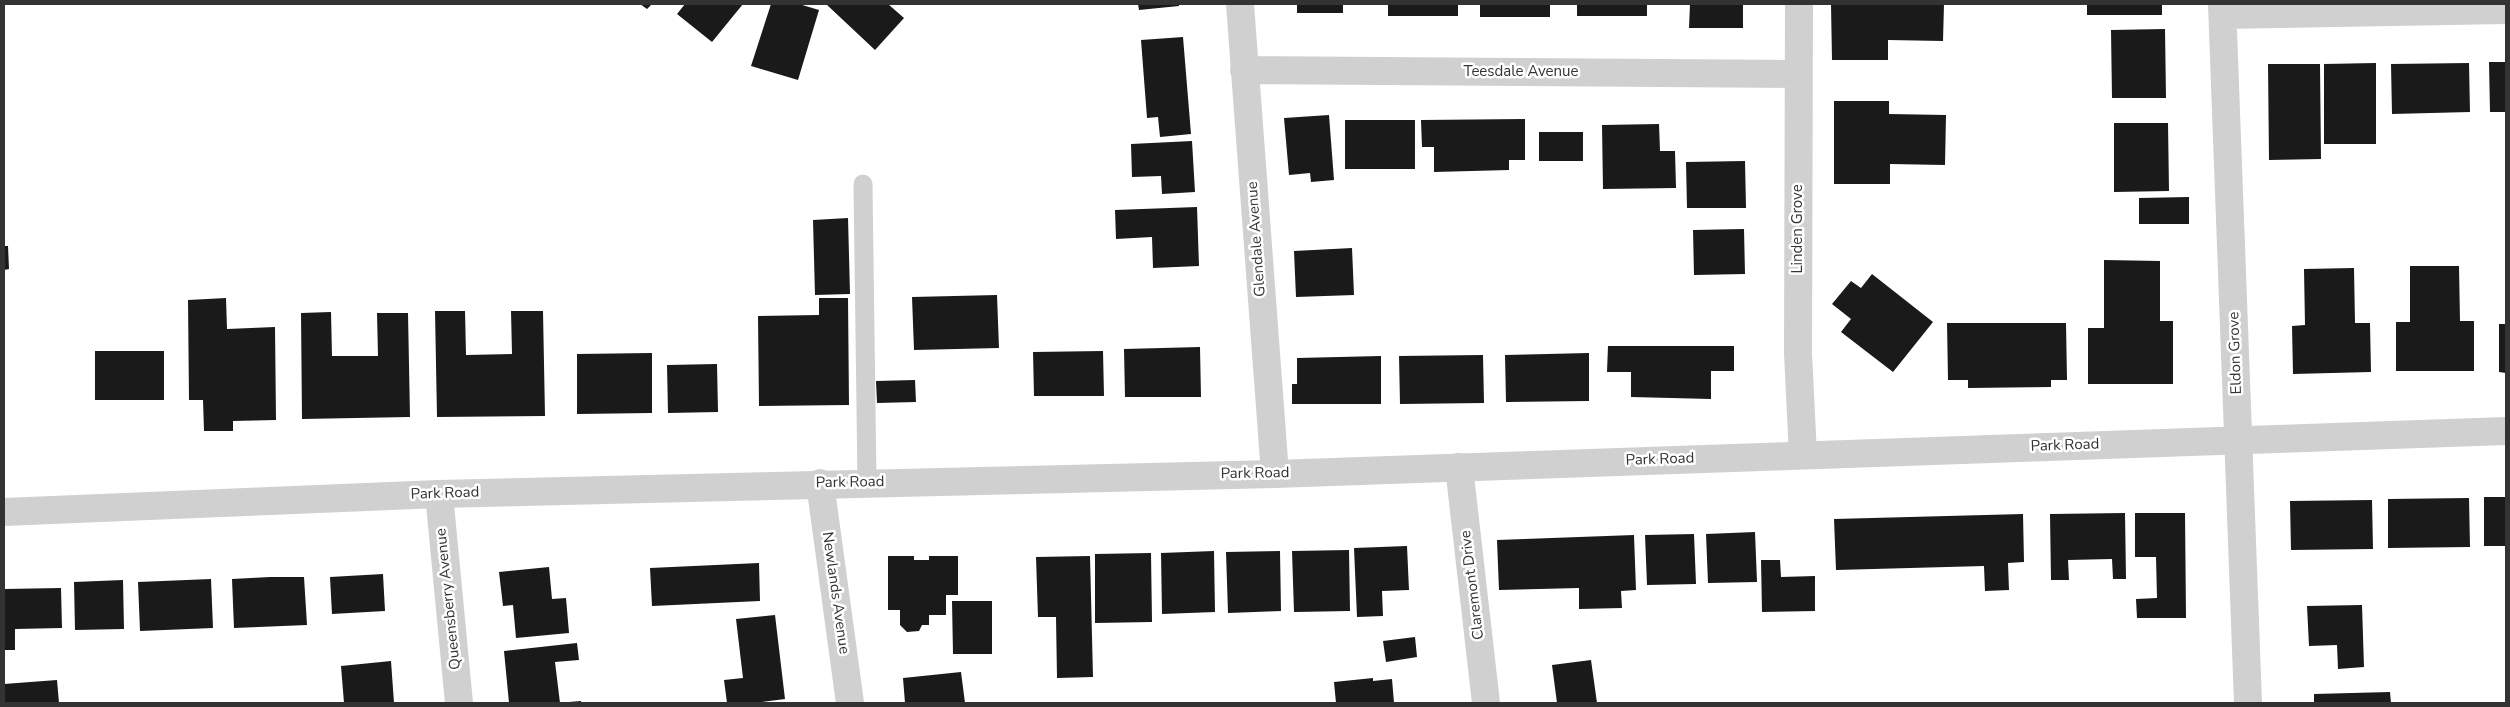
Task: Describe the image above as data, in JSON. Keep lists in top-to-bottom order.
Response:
{
  "streets": {
    "street": [
      "Teesdale Avenue",
      "Linden Grove",
      "Glendale Avenue",
      "Eldon Grove",
      "Park Road",
      "Claremont Drive",
      "Newlands Avenue",
      "Queensberry Avenue"
    ]
  },
  "crossings": [
    ["Teesdale Avenue", "Linden Grove"],
    ["Teesdale Avenue", "Glendale Avenue"],
    ["Linden Grove", "Park Road"],
    ["Glendale Avenue", "Park Road"],
    ["Eldon Grove", "Park Road"],
    ["Park Road", "Claremont Drive"],
    ["Park Road", "Newlands Avenue"],
    ["Park Road", "Queensberry Avenue"]
  ]
}
